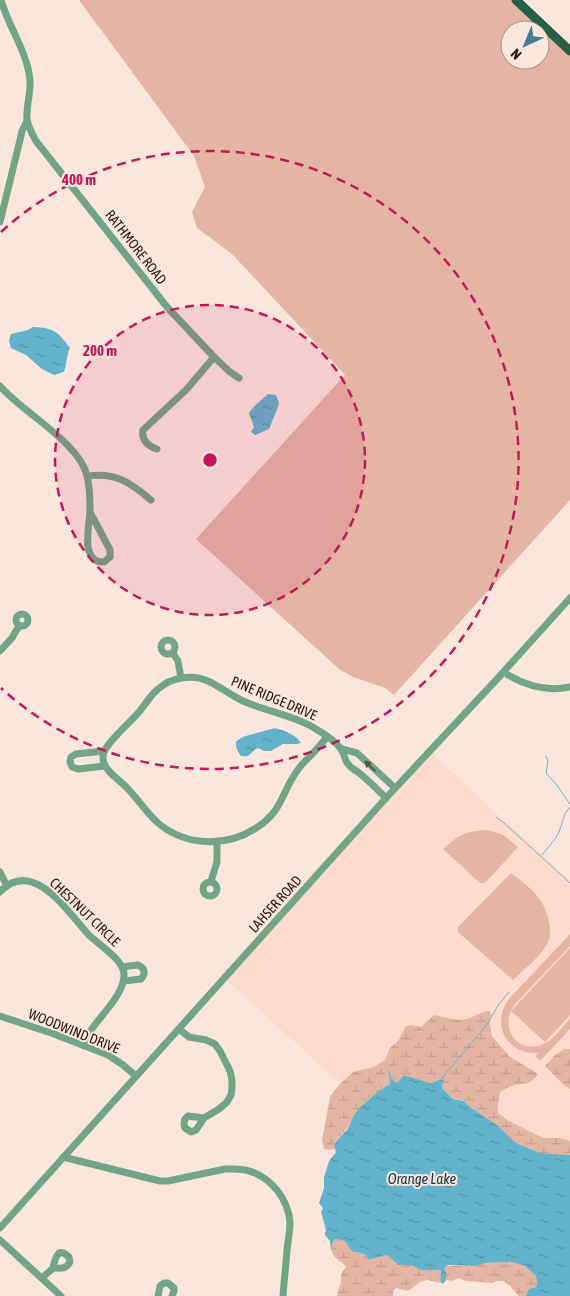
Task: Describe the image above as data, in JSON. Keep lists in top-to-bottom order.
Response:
{
  "streets": {
    "street": [
      "RATHMORE ROAD",
      "PINE RIDGE DRIVE",
      "LAHSER ROAD",
      "CHESTNUT CIRCLE",
      "WOODWIND DRIVE"
    ]
  },
  "crossings": [
    ["PINE RIDGE DRIVE", "LAHSER ROAD"],
    ["LAHSER ROAD", "WOODWIND DRIVE"]
  ],
  "water": ["Orange Lake"],
  "north": "bottom left",
  "rings": ["400 m", "200 m"]
}
